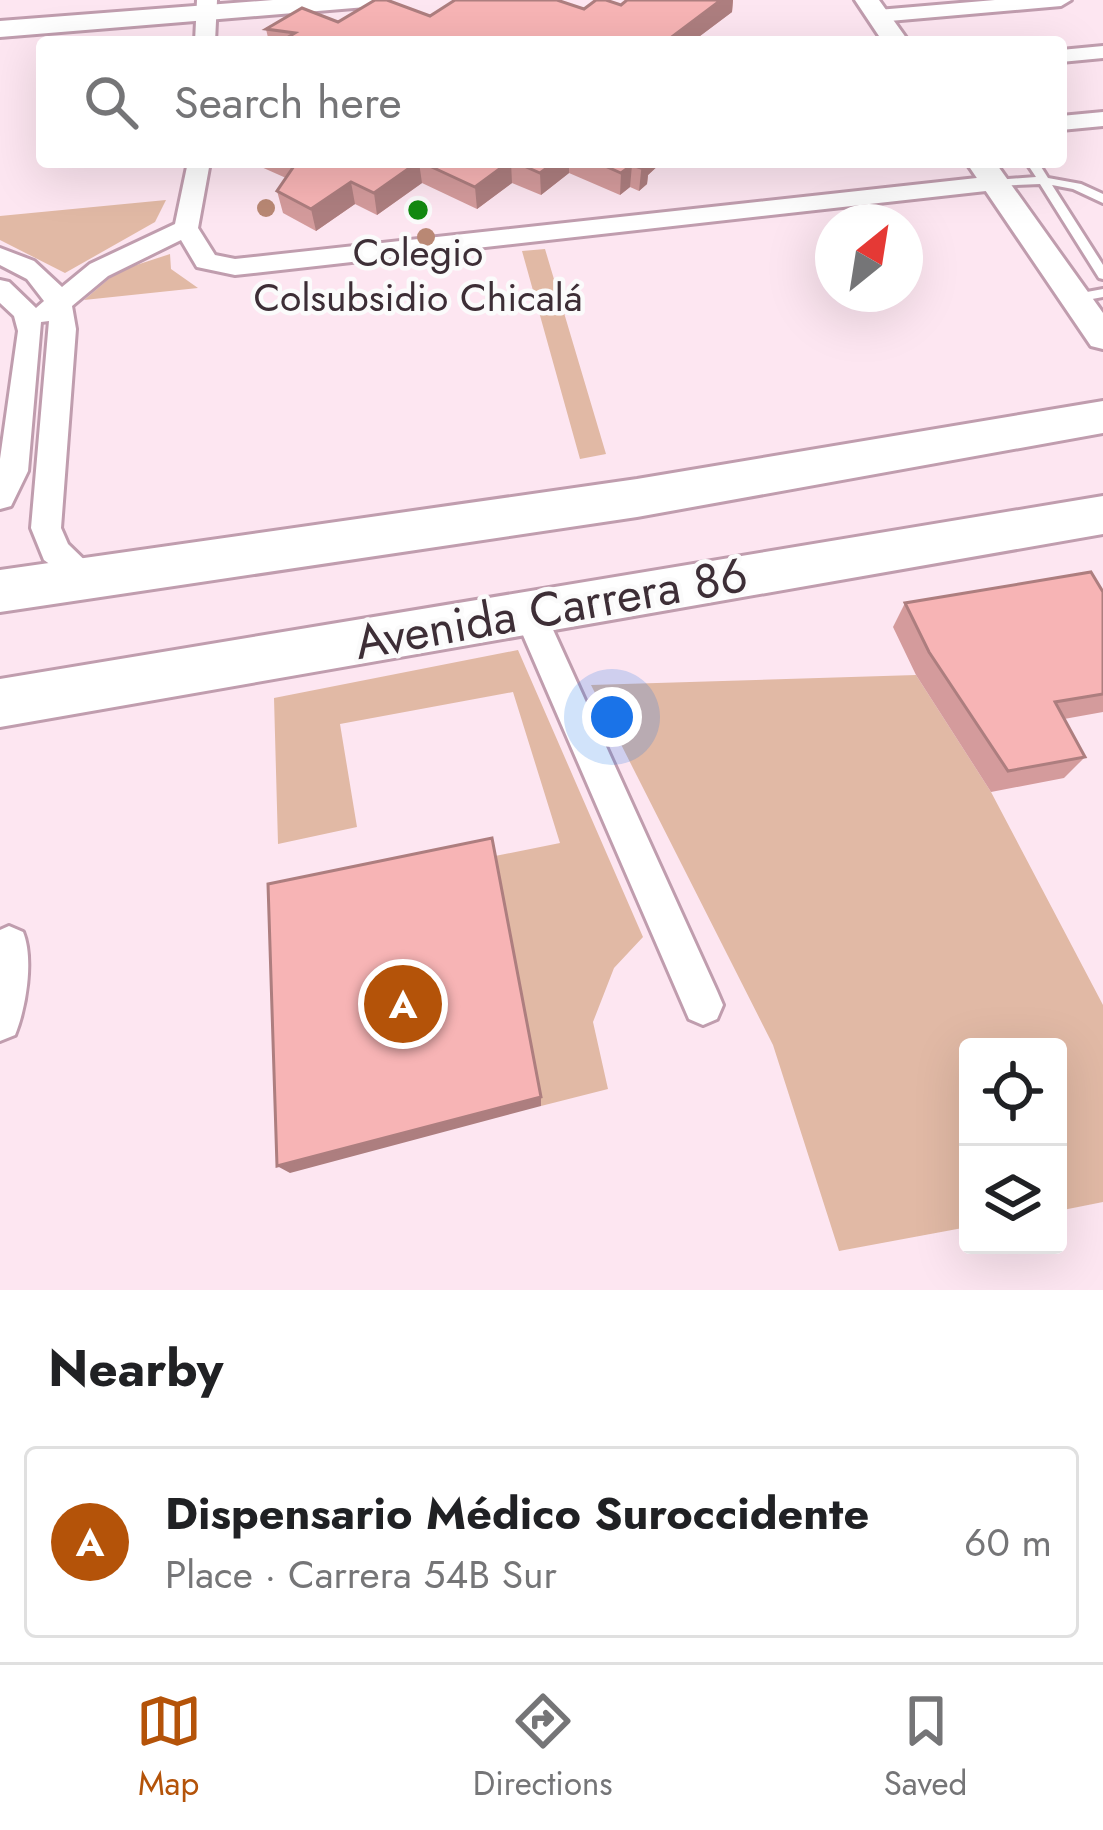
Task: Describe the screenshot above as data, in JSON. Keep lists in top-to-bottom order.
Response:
{
  "streets": {
    "main road": ["Avenida Carrera 86"]
  },
  "places": ["Colegio Colsubsidio Chicalá"],
  "north": "top right",
  "page": {
    "search": "Search here",
    "pins": "A",
    "heading": "Nearby",
    "list": [
      {
        "mark": "A",
        "name": "Dispensario Médico Suroccidente",
        "note": "Place · Carrera 54B Sur",
        "value": "60 m"
      }
    ],
    "nav": ["Map", "Directions", "Saved"]
  }
}
